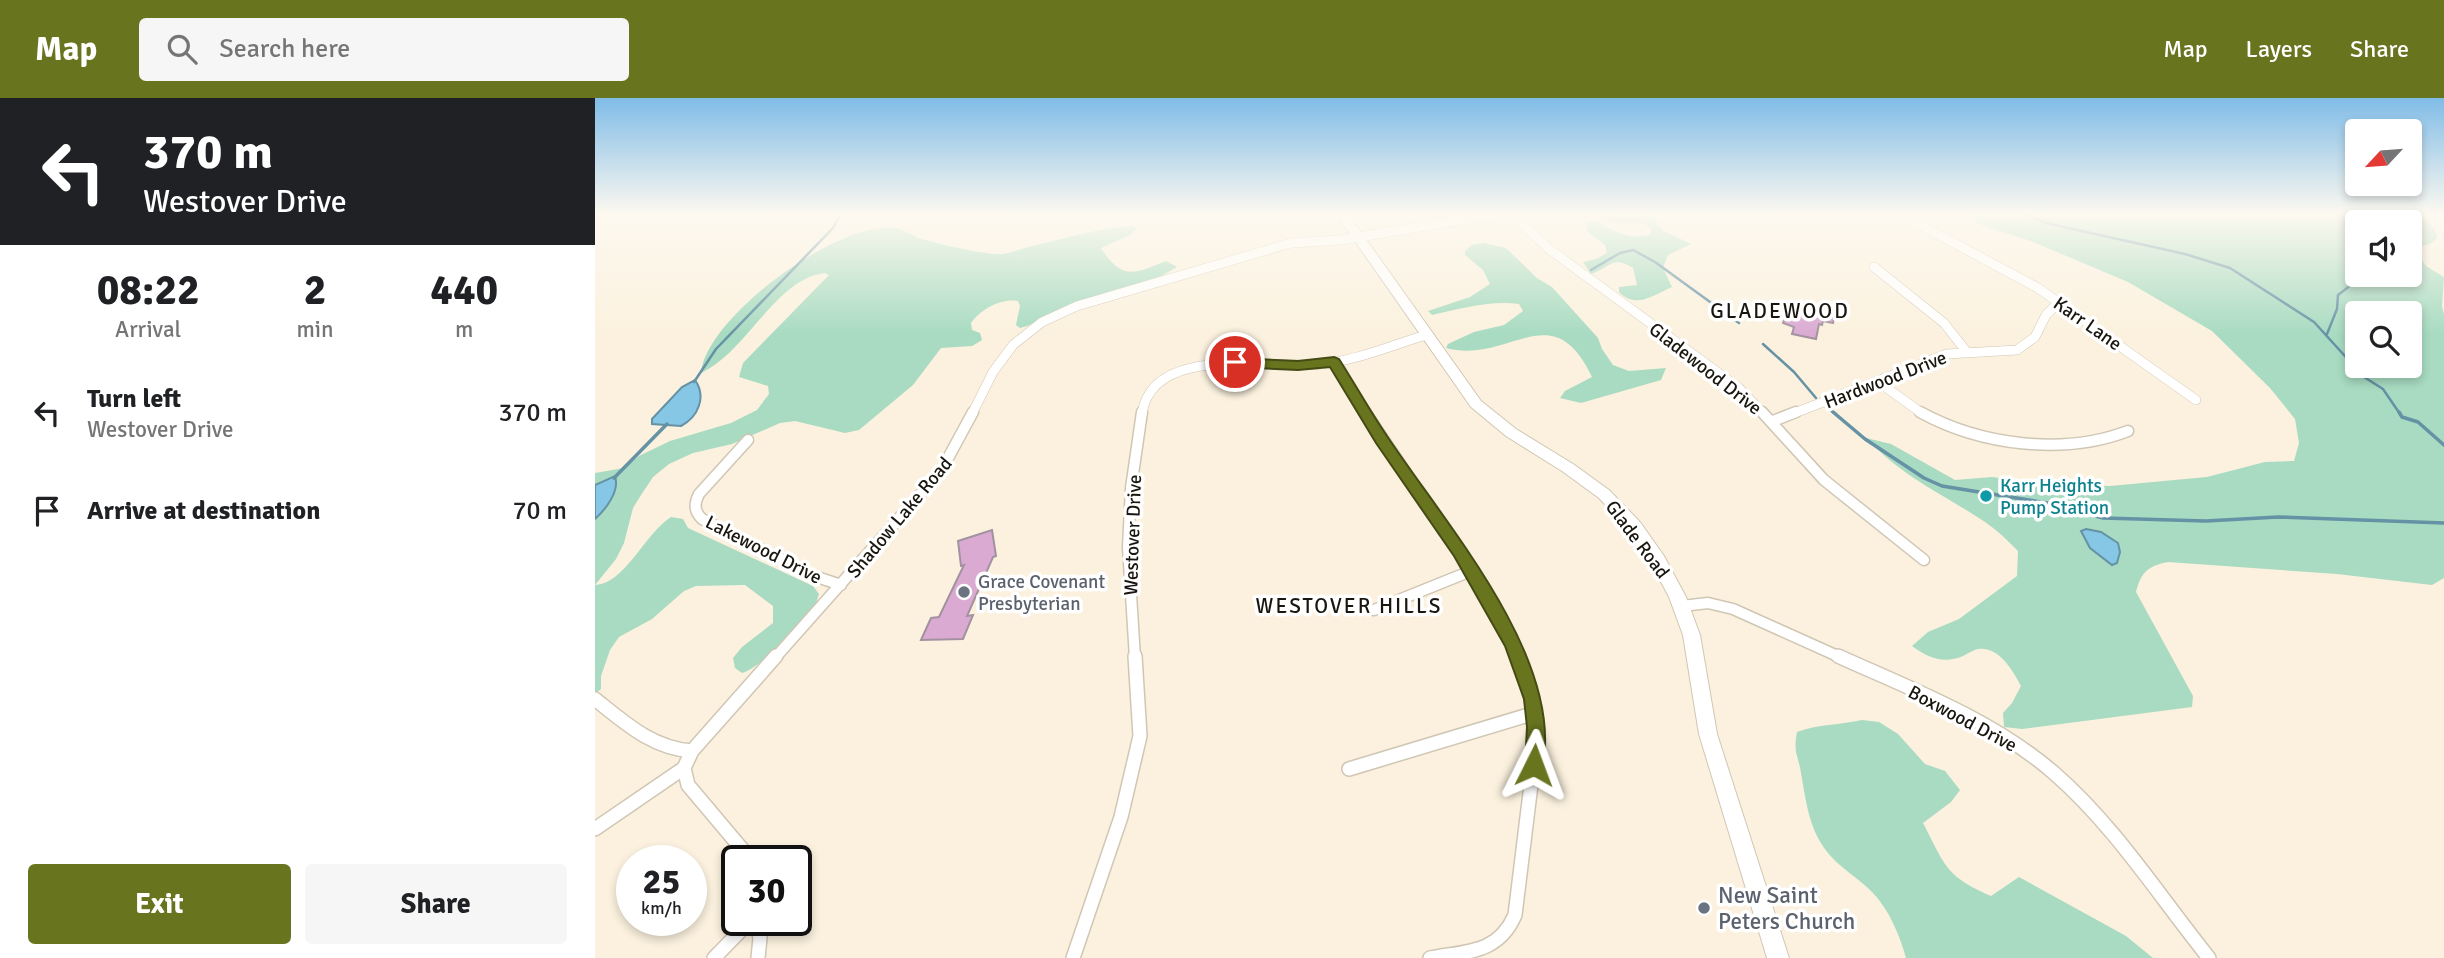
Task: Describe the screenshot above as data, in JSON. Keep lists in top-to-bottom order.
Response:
{
  "streets": {
    "street": [
      "Karr Lane",
      "Gladewood Drive",
      "Hardwood Drive",
      "Shadow Lake Road",
      "Westover Drive",
      "Glade Road",
      "Lakewood Drive",
      "Boxwood Drive"
    ]
  },
  "crossings": [
    ["Karr Lane", "Hardwood Drive"],
    ["Gladewood Drive", "Hardwood Drive"],
    ["Shadow Lake Road", "Lakewood Drive"],
    ["Westover Drive", "Glade Road"],
    ["Glade Road", "Boxwood Drive"]
  ],
  "districts": ["GLADEWOOD", "WESTOVER HILLS"],
  "places": ["Karr Heights Pump Station", "Grace Covenant Presbyterian", "New Saint Peters Church"],
  "north": "bottom left",
  "page": {
    "header": "Map",
    "search": "Search here",
    "nav": ["Map", "Layers", "Share"],
    "turn": ["370 m", "Westover Drive"],
    "eta": [
      "08:22",
      "Arrival",
      "2",
      "min",
      "440",
      "m"
    ],
    "list": [
      {
        "name": "Turn left",
        "note": "Westover Drive",
        "value": "370 m"
      },
      {
        "name": "Arrive at destination",
        "value": "70 m"
      }
    ],
    "speed": "25 km/h",
    "limit": "30",
    "buttons": ["Exit", "Share"]
  }
}
